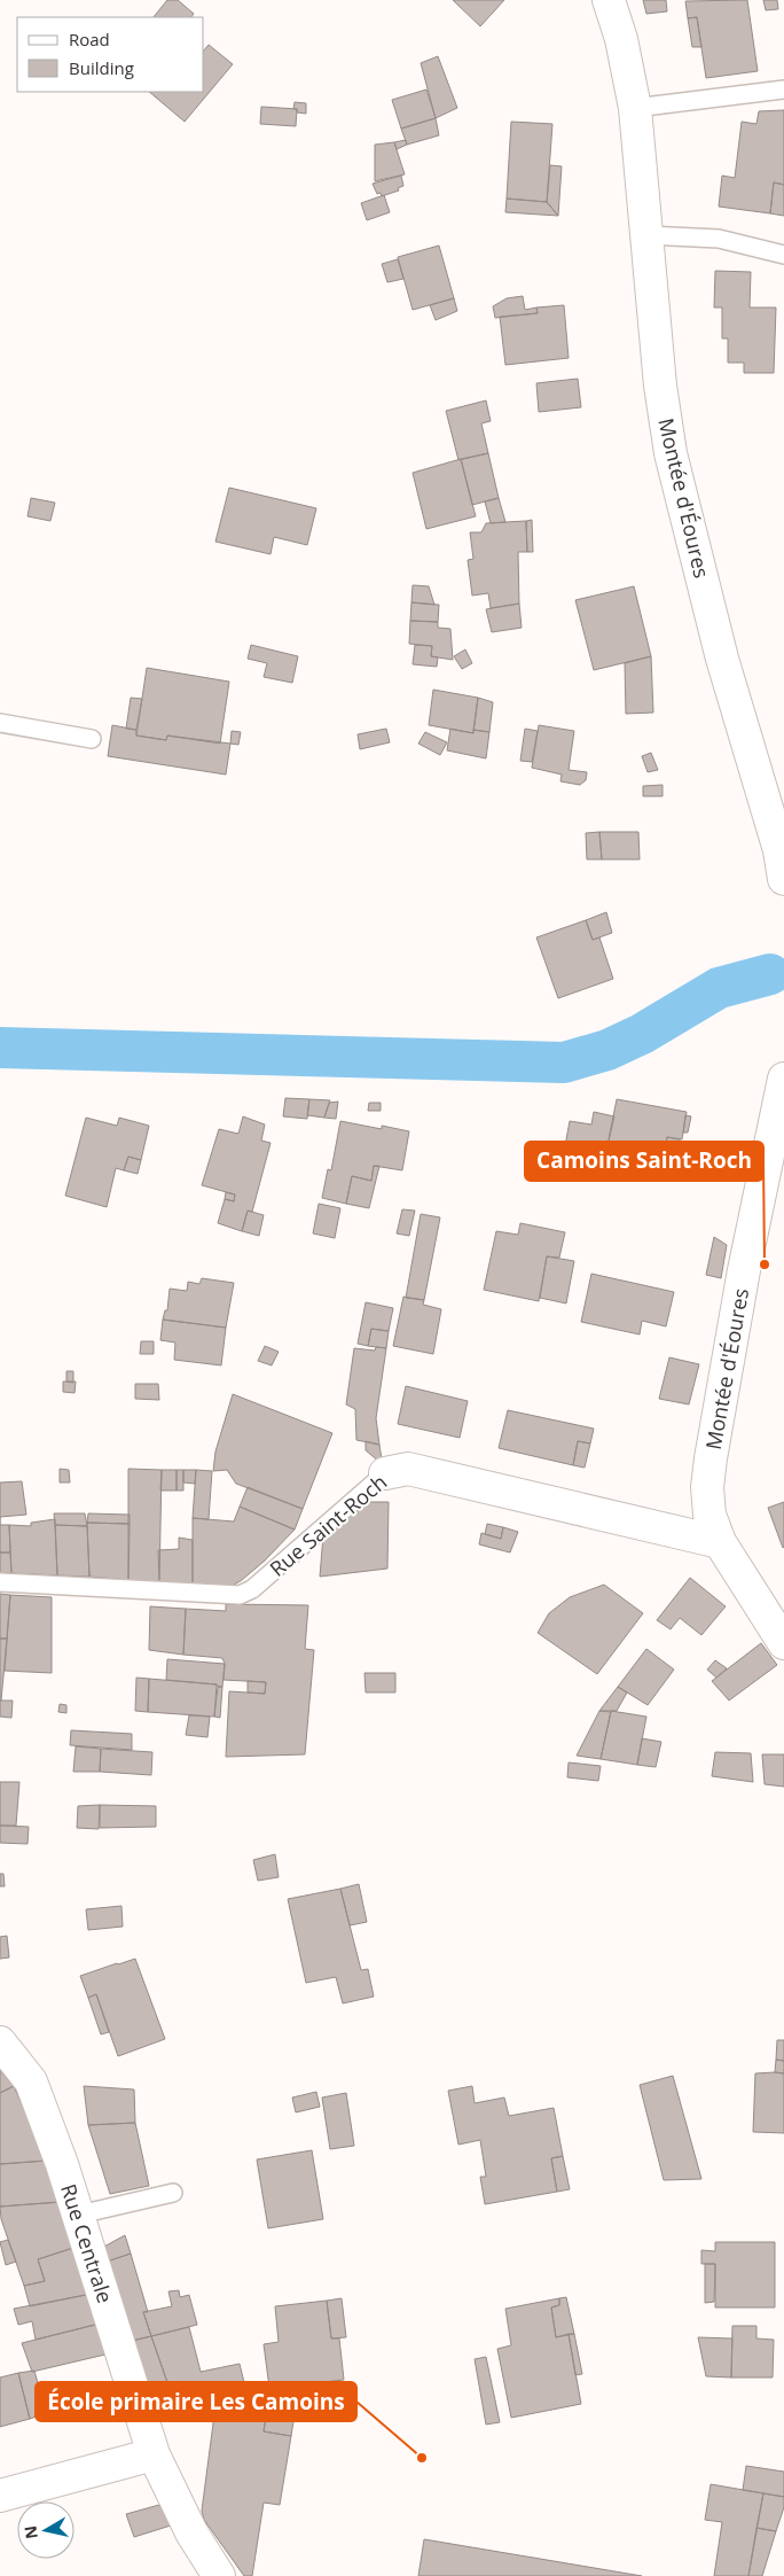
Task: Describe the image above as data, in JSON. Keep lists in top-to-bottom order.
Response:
{
  "streets": {
    "street": ["Montée d'Éoures", "Rue Saint-Roch", "Rue Centrale"]
  },
  "crossings": [
    ["Montée d'Éoures", "Rue Saint-Roch"]
  ],
  "places": ["Camoins Saint-Roch", "École primaire Les Camoins"],
  "legend": ["Road", "Building"],
  "north": "left"
}
